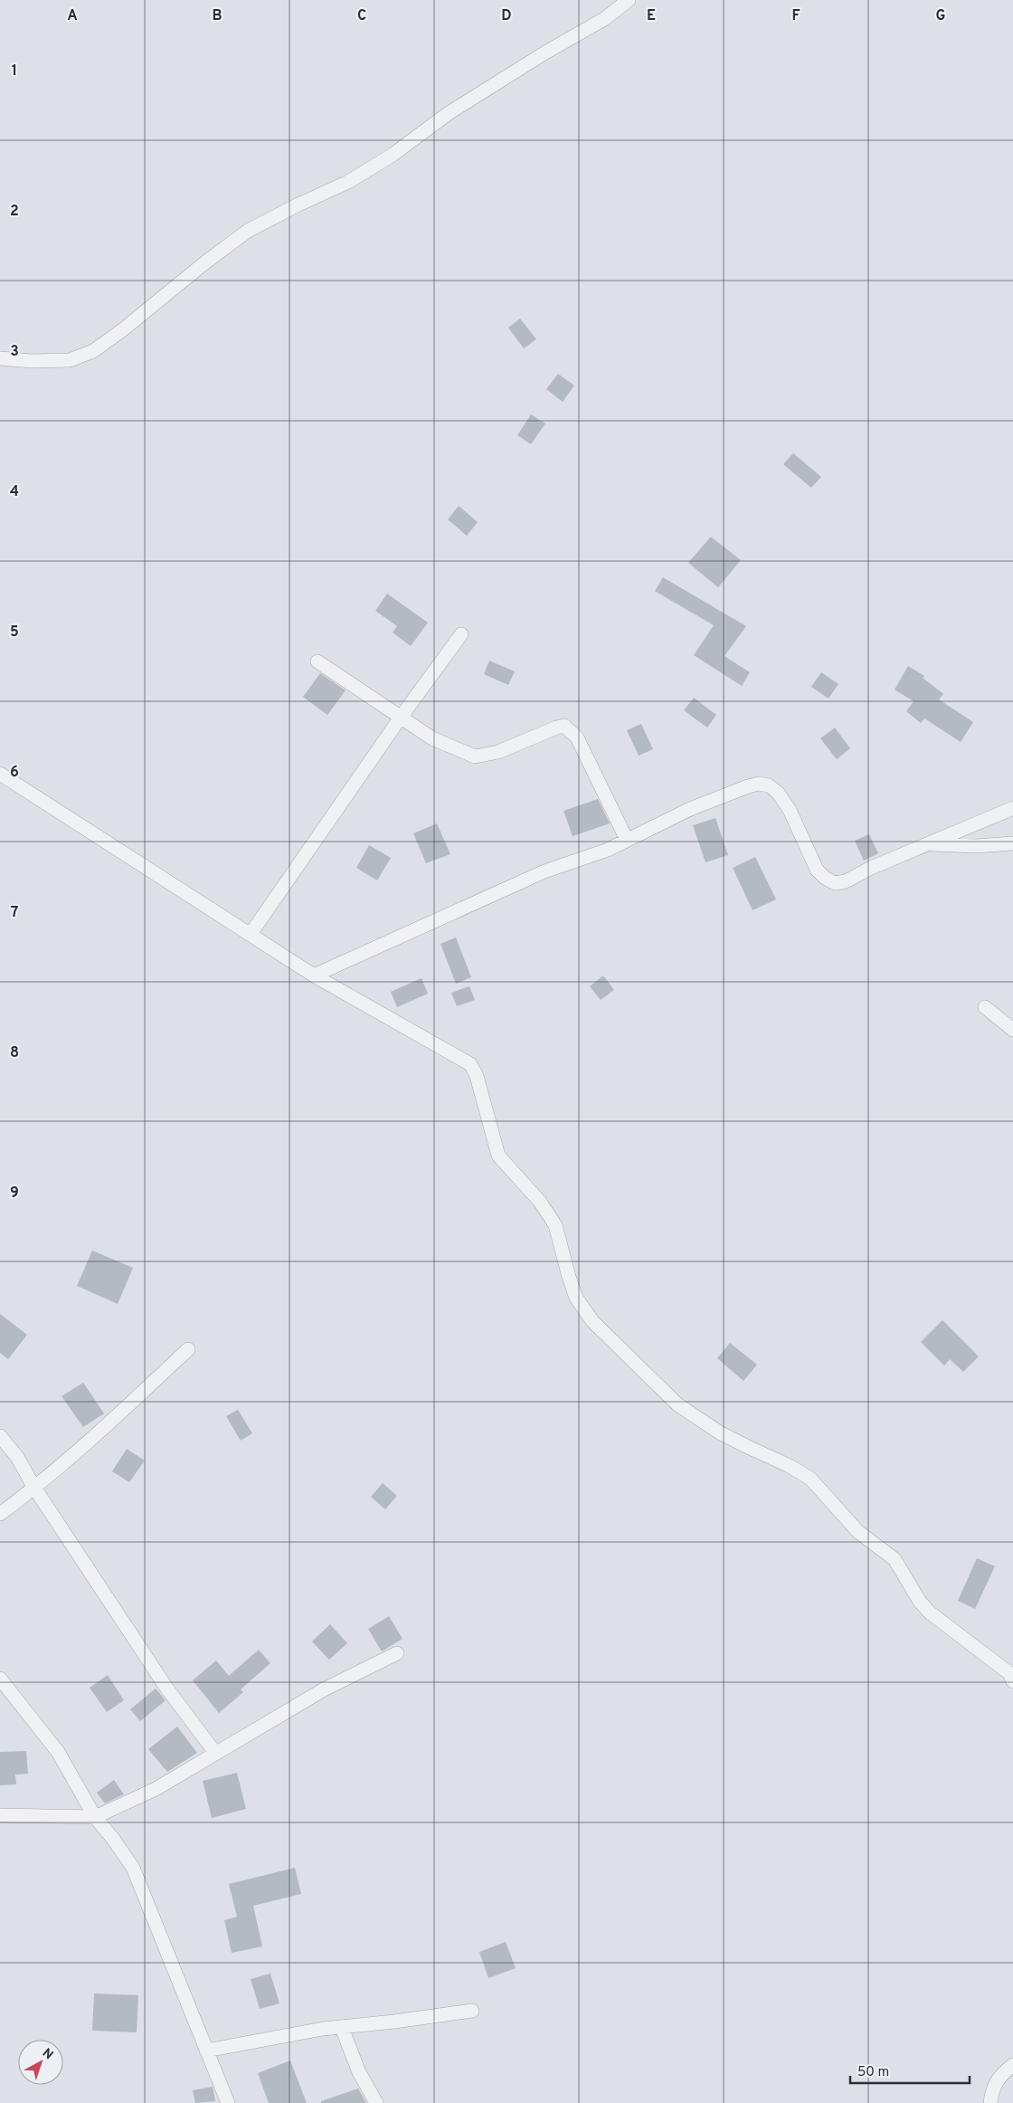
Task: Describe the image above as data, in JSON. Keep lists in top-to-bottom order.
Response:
{
  "scale_bar": "50 m",
  "north": "top right",
  "grid": {
    "columns": [
      "A",
      "B",
      "C",
      "D",
      "E",
      "F",
      "G"
    ],
    "rows": [
      "1",
      "2",
      "3",
      "4",
      "5",
      "6",
      "7",
      "8",
      "9"
    ]
  }
}
